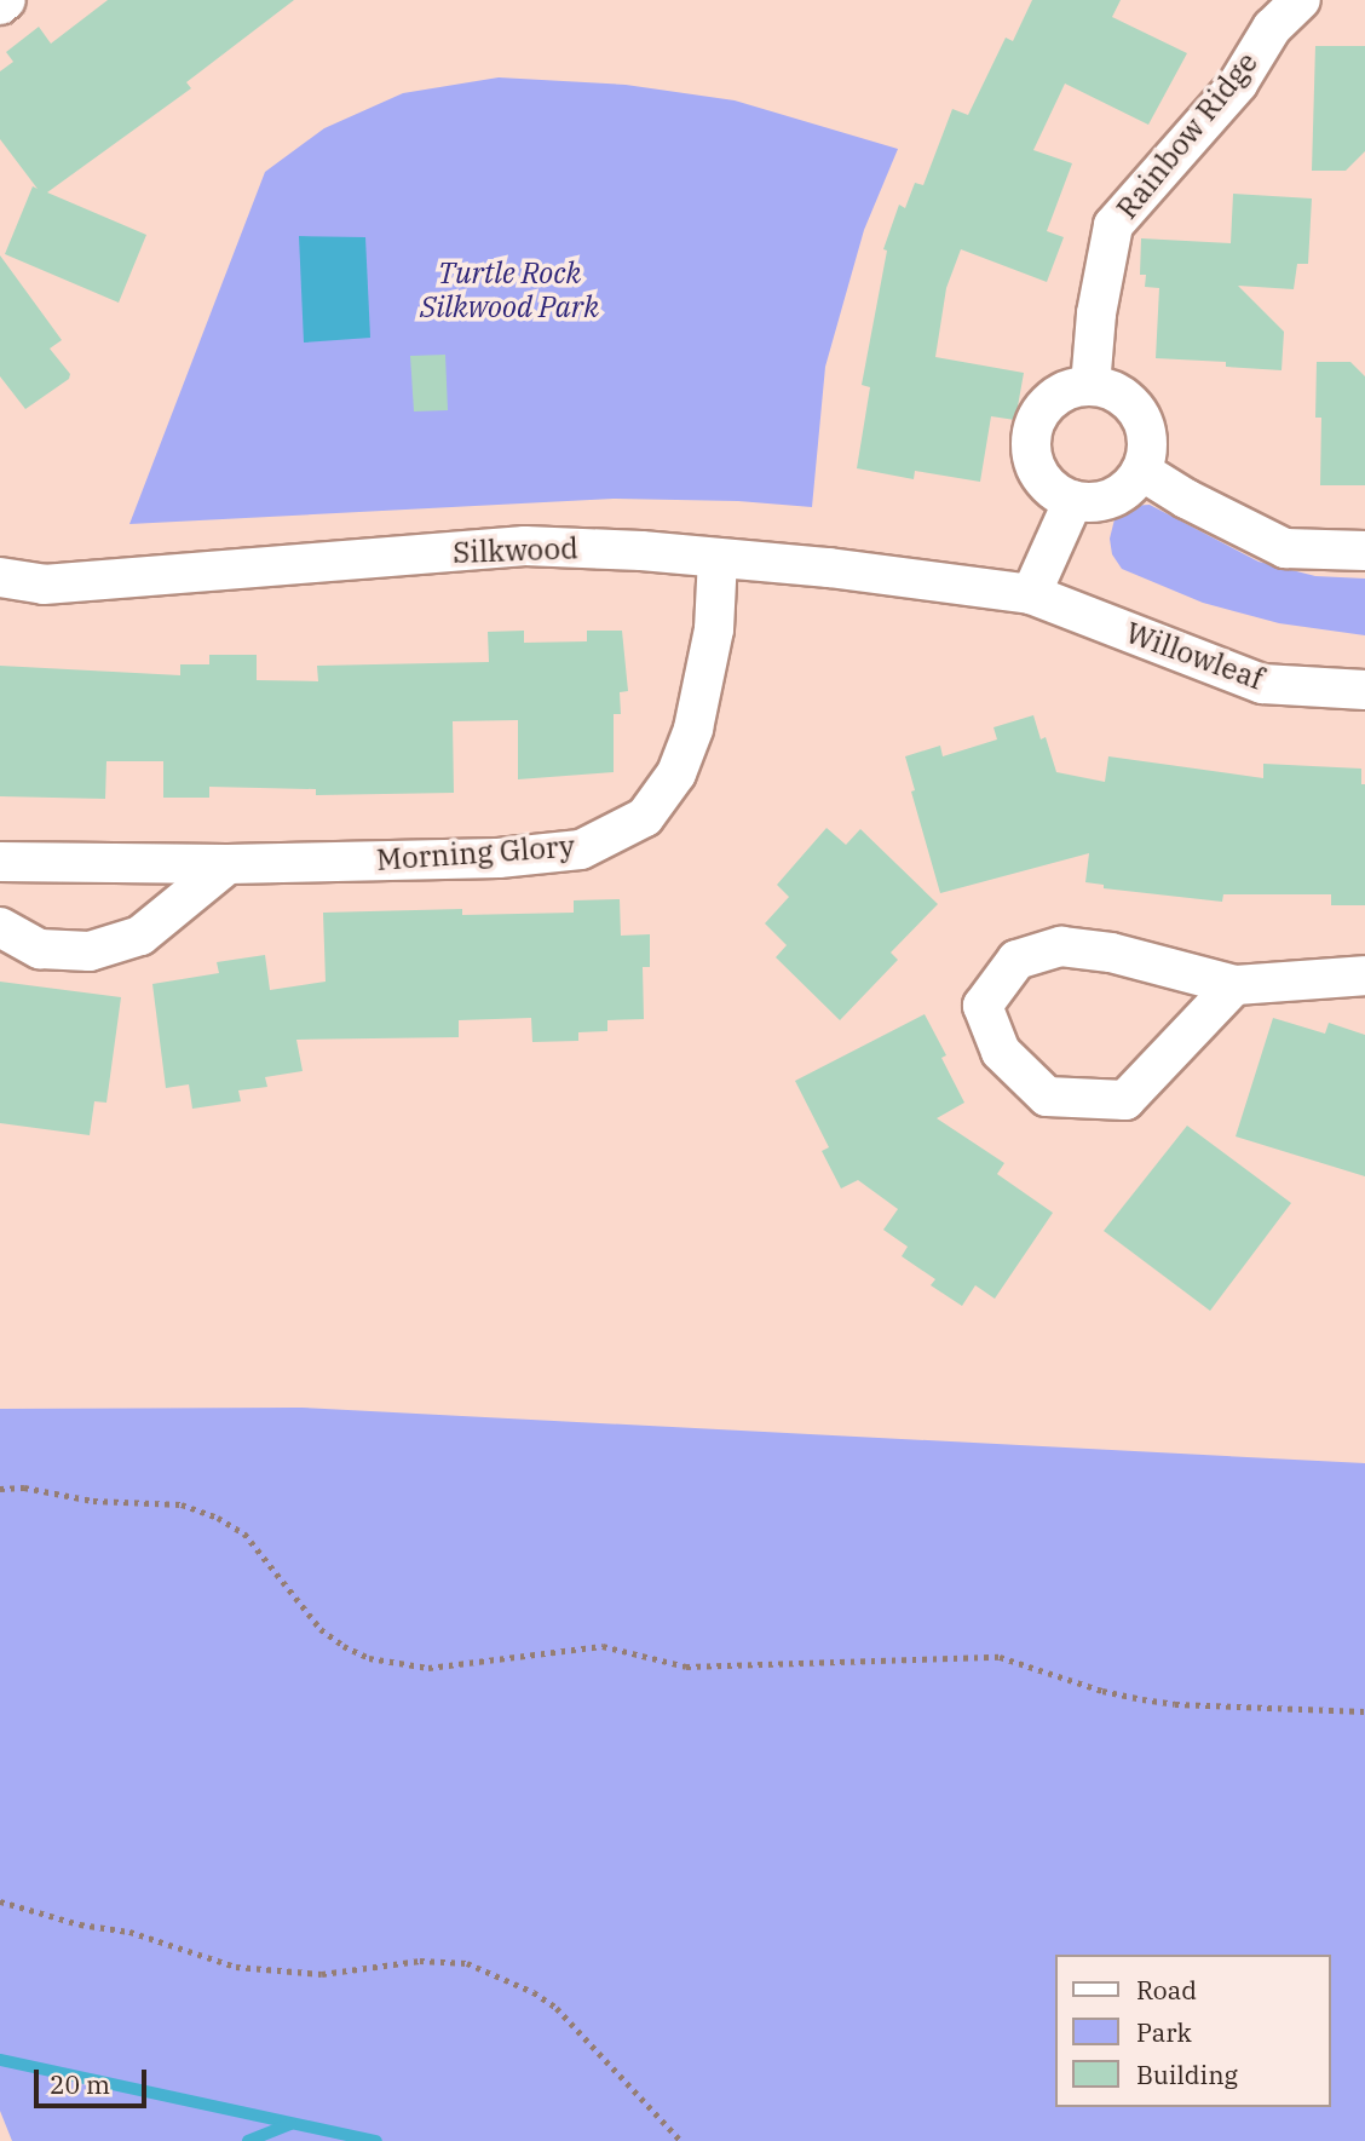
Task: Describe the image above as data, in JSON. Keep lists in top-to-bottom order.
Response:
{
  "streets": {
    "street": [
      "Rainbow Ridge",
      "Silkwood",
      "Willowleaf",
      "Morning Glory"
    ]
  },
  "crossings": [
    ["Silkwood", "Willowleaf"],
    ["Silkwood", "Morning Glory"]
  ],
  "parks": ["Turtle Rock Silkwood Park"],
  "legend": ["Road", "Park", "Building"],
  "scale_bar": "20 m"
}
